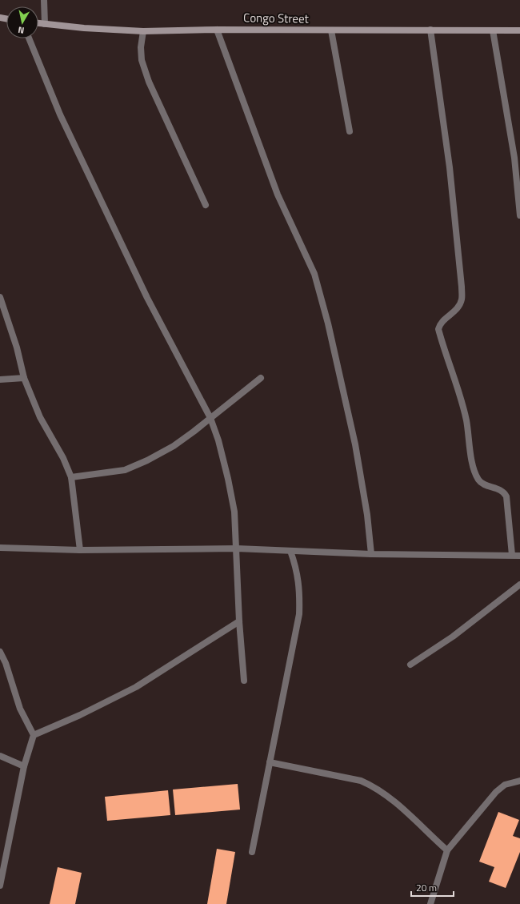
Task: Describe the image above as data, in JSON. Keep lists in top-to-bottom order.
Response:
{
  "streets": {
    "main road": ["Congo Street"]
  },
  "scale_bar": "20 m",
  "north": "bottom"
}
